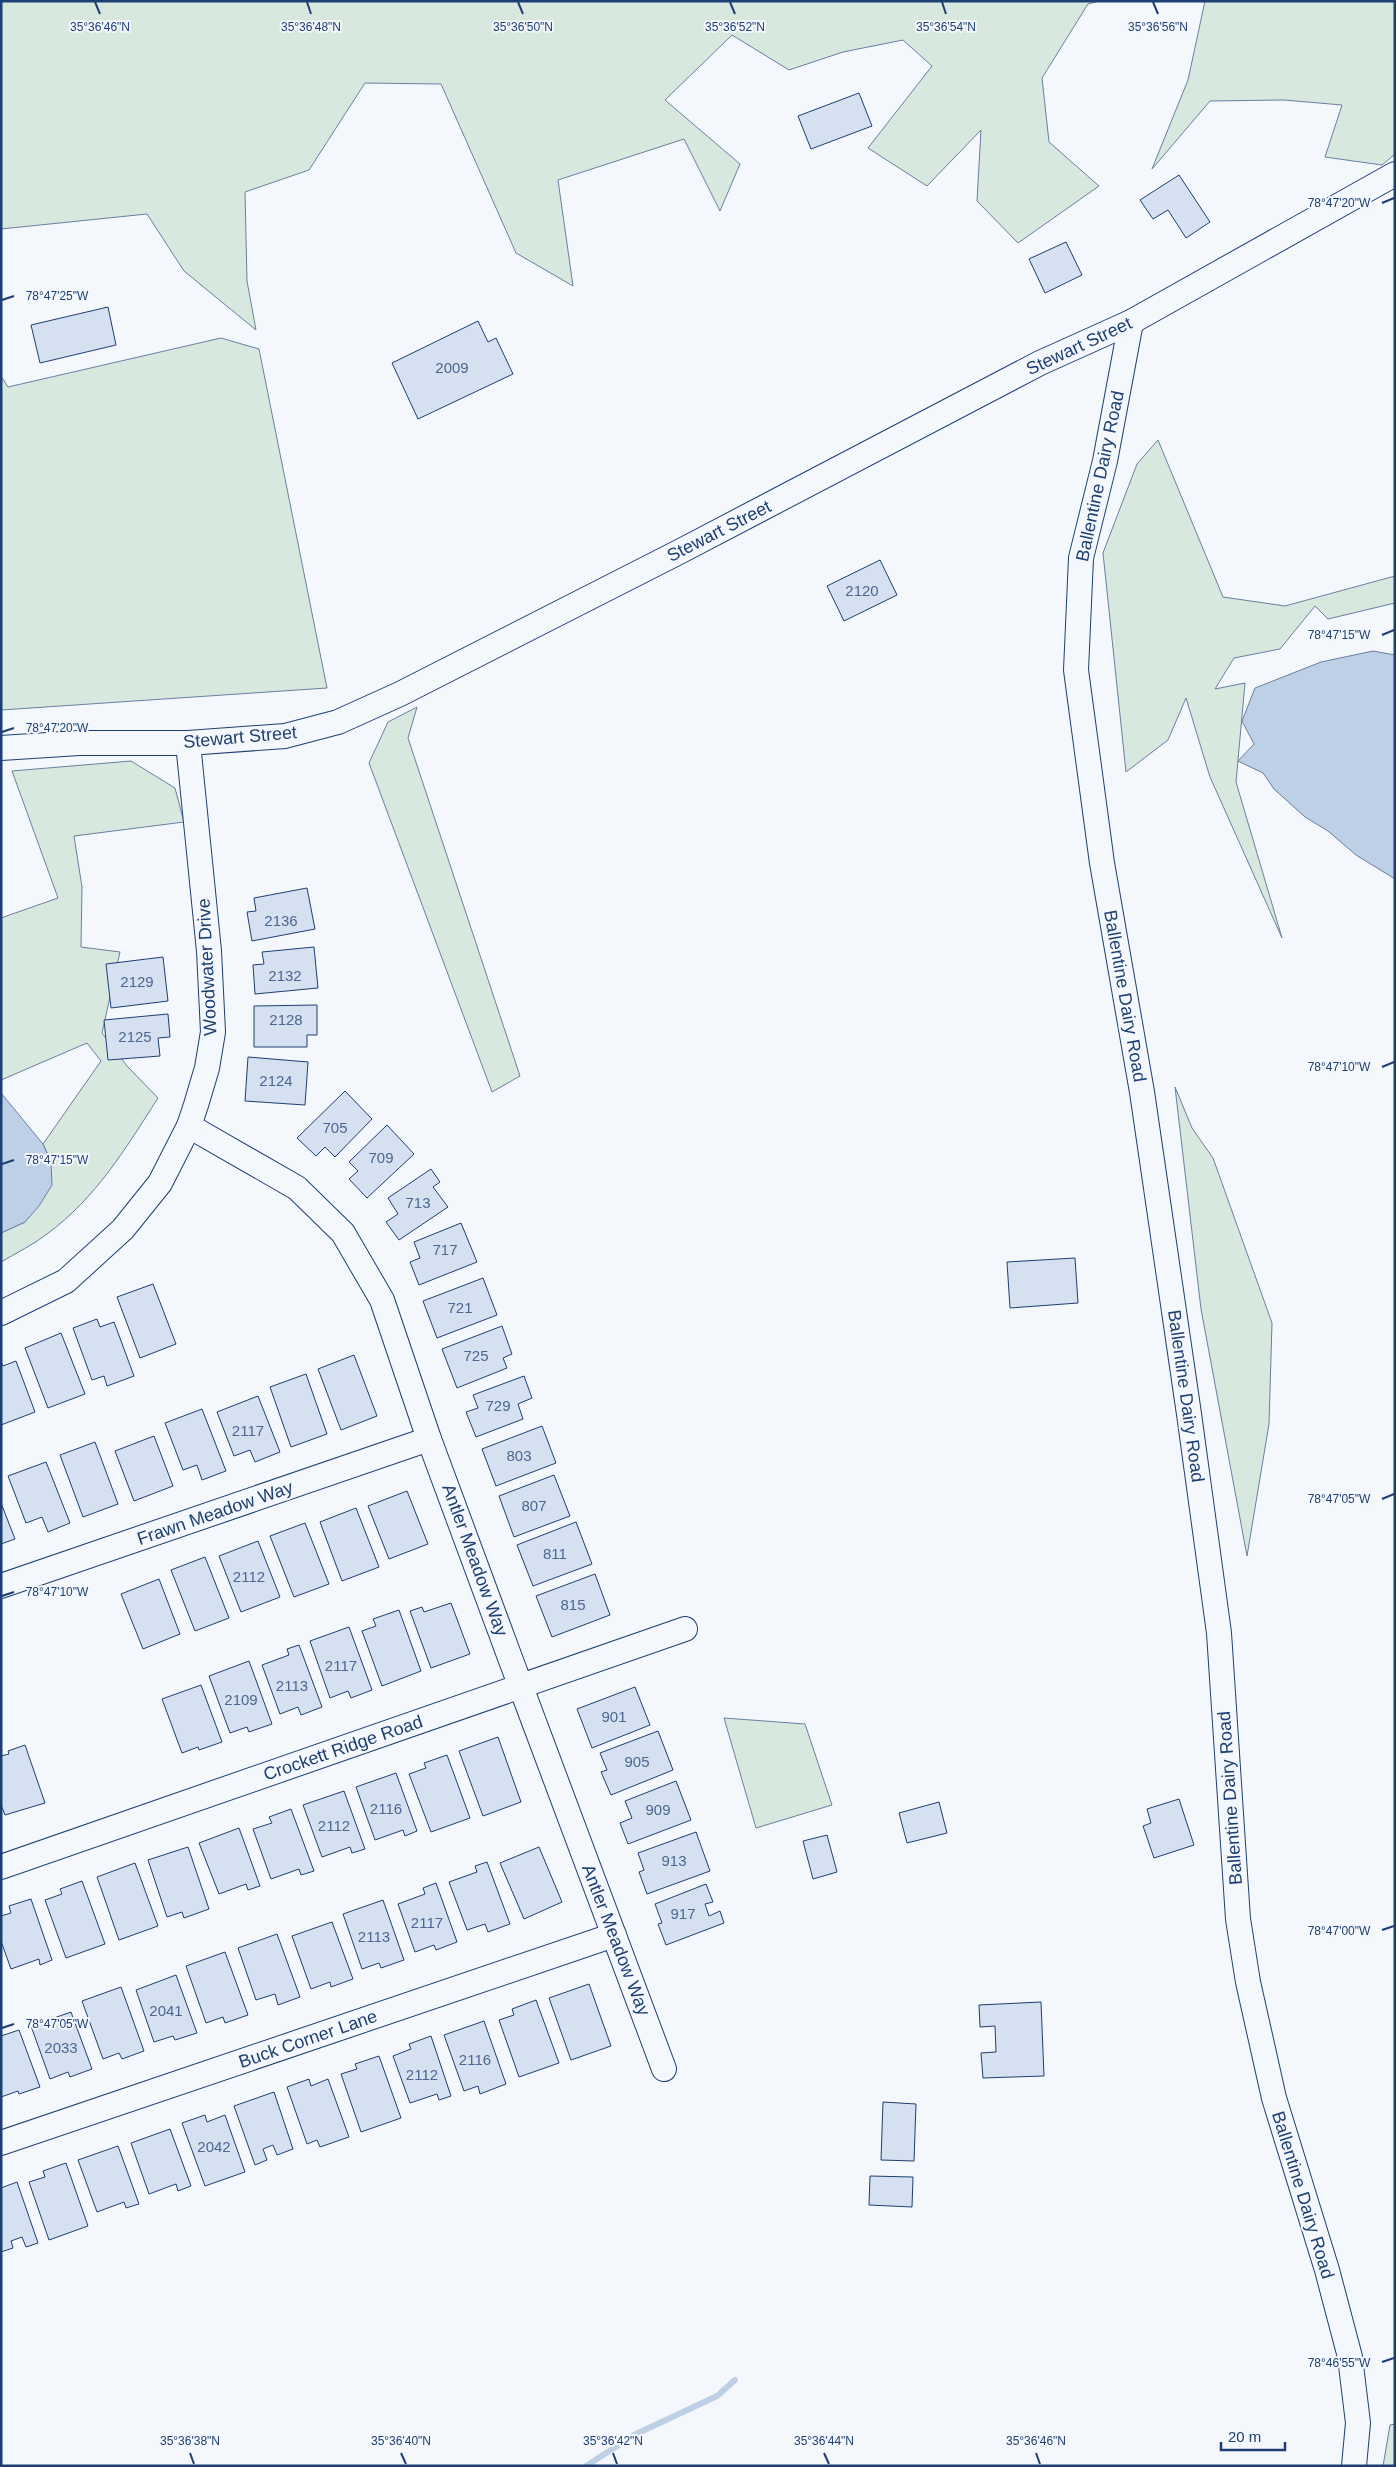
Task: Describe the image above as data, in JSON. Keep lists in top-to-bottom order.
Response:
{
  "streets": {
    "street": [
      "Stewart Street",
      "Ballentine Dairy Road",
      "Woodwater Drive",
      "Frawn Meadow Way",
      "Antler Meadow Way",
      "Crockett Ridge Road",
      "Buck Corner Lane"
    ]
  },
  "crossings": [
    ["Stewart Street", "Ballentine Dairy Road"],
    ["Stewart Street", "Woodwater Drive"],
    ["Woodwater Drive", "Antler Meadow Way"],
    ["Frawn Meadow Way", "Antler Meadow Way"],
    ["Antler Meadow Way", "Crockett Ridge Road"],
    ["Antler Meadow Way", "Buck Corner Lane"]
  ],
  "house_numbers": [
    "2009",
    "2120",
    "2136",
    "2132",
    "2129",
    "2128",
    "2125",
    "2124",
    "705",
    "709",
    "713",
    "717",
    "721",
    "725",
    "729",
    "2117",
    "803",
    "807",
    "811",
    "2112",
    "815",
    "2117",
    "2113",
    "2109",
    "901",
    "905",
    "2116",
    "909",
    "2112",
    "913",
    "917",
    "2117",
    "2113",
    "2041",
    "2033",
    "2116",
    "2112",
    "2042"
  ],
  "scale_bar": "20 m",
  "coordinates": [
    "35°36'54\"N",
    "35°36'56\"N",
    "35°36'46\"N",
    "35°36'48\"N",
    "35°36'50\"N",
    "35°36'52\"N",
    "78°47'20\"W",
    "78°47'25\"W",
    "78°47'15\"W",
    "78°47'10\"W",
    "78°47'05\"W",
    "78°47'00\"W",
    "78°46'55\"W",
    "35°36'38\"N",
    "35°36'40\"N",
    "35°36'42\"N",
    "35°36'44\"N"
  ]
}
